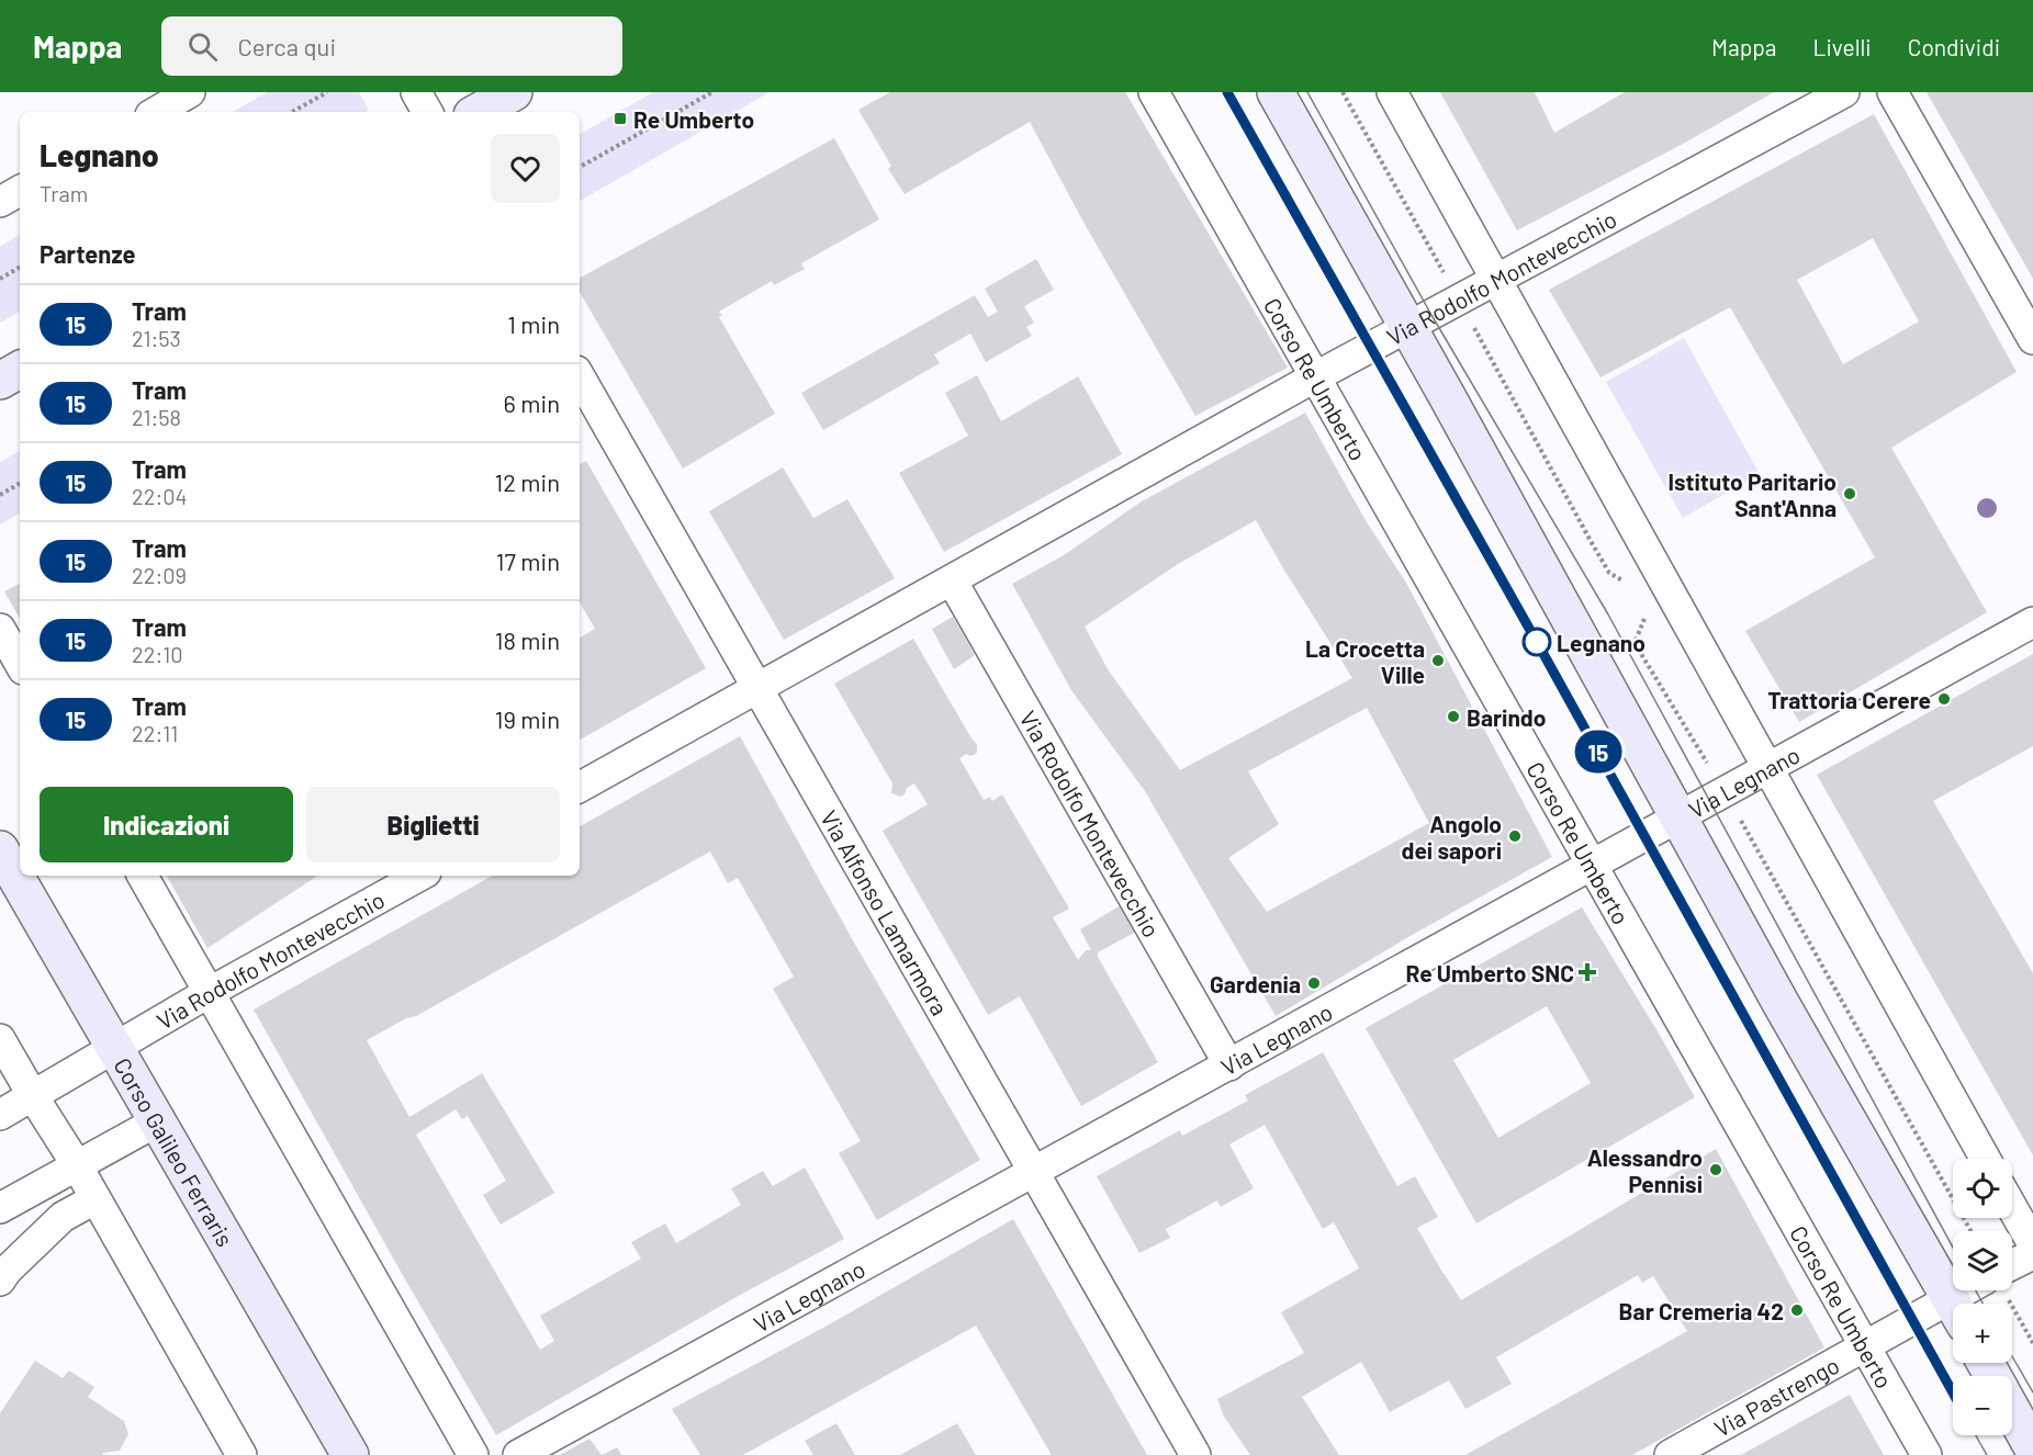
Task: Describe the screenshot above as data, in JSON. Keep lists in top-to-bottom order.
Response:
{
  "streets": {
    "main road": ["Corso Galileo Ferraris"],
    "street": [
      "Via Rodolfo Montevecchio",
      "Corso Re Umberto",
      "Via Legnano",
      "Via Alfonso Lamarmora",
      "Via Pastrengo"
    ]
  },
  "crossings": [
    ["Via Rodolfo Montevecchio", "Corso Re Umberto"],
    ["Via Rodolfo Montevecchio", "Via Legnano"],
    ["Via Rodolfo Montevecchio", "Via Alfonso Lamarmora"],
    ["Via Rodolfo Montevecchio", "Corso Galileo Ferraris"],
    ["Corso Re Umberto", "Via Legnano"],
    ["Corso Re Umberto", "Via Pastrengo"],
    ["Via Legnano", "Via Alfonso Lamarmora"]
  ],
  "places": {
    "transit": ["Re Umberto"],
    "other": [
      "Istituto Paritario Sant'Anna",
      "Legnano",
      "La Crocetta Ville",
      "Trattoria Cerere",
      "Barindo",
      "Angolo dei sapori",
      "Gardenia",
      "Alessandro Pennisi",
      "Bar Cremeria 42"
    ],
    "health": ["Re Umberto SNC"]
  },
  "lines": ["tram line 15"],
  "page": {
    "header": "Mappa",
    "search": "Cerca qui",
    "nav": ["Mappa", "Livelli", "Condividi"],
    "on_map": "15",
    "heading": [
      ["Legnano", "Tram"],
      "Partenze"
    ],
    "list": [
      {
        "mark": "15",
        "name": "Tram",
        "note": "21:53",
        "value": "1 min"
      },
      {
        "mark": "15",
        "name": "Tram",
        "note": "21:58",
        "value": "6 min"
      },
      {
        "mark": "15",
        "name": "Tram",
        "note": "22:04",
        "value": "12 min"
      },
      {
        "mark": "15",
        "name": "Tram",
        "note": "22:09",
        "value": "17 min"
      },
      {
        "mark": "15",
        "name": "Tram",
        "note": "22:10",
        "value": "18 min"
      },
      {
        "mark": "15",
        "name": "Tram",
        "note": "22:11",
        "value": "19 min"
      }
    ],
    "buttons": ["Indicazioni", "Biglietti"],
    "map_buttons": ["+", "−"]
  }
}
